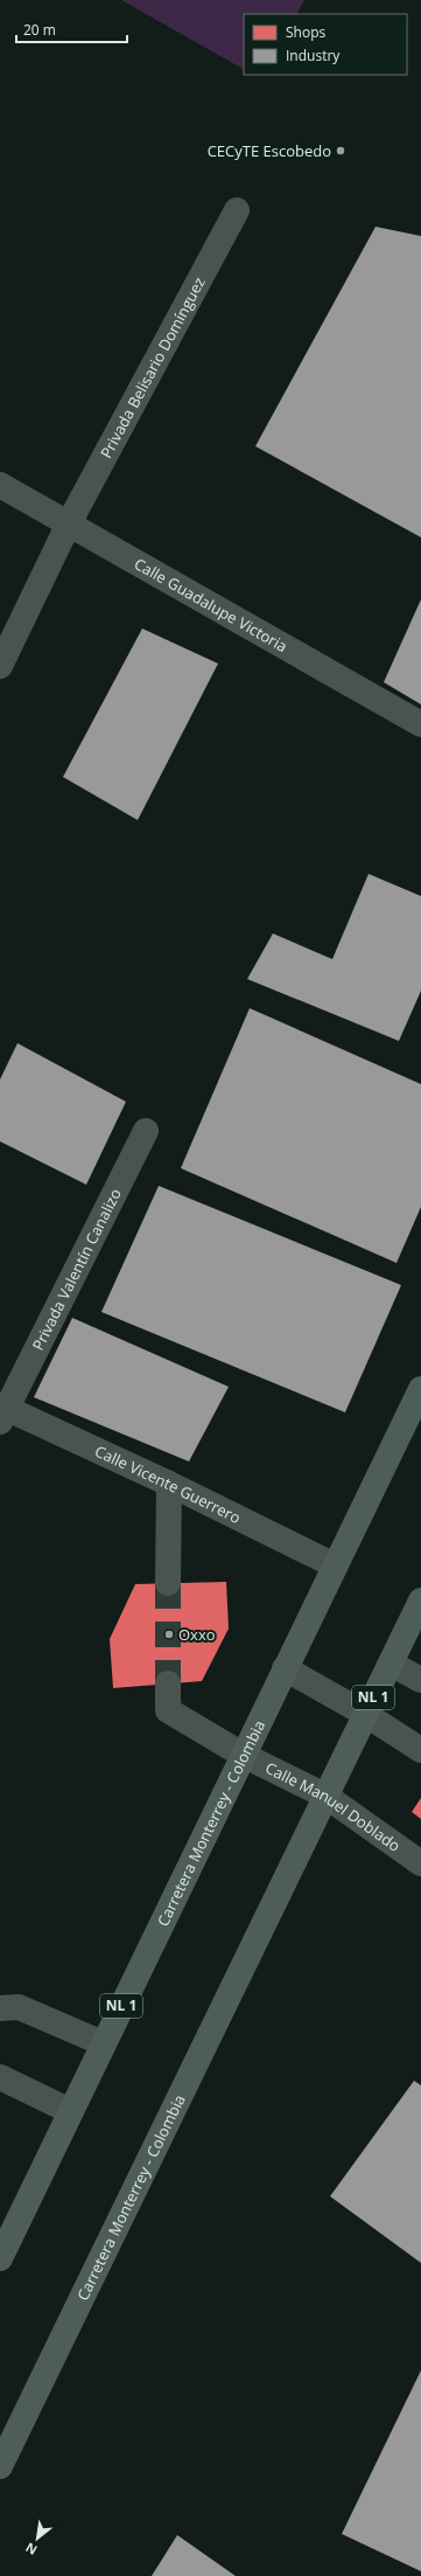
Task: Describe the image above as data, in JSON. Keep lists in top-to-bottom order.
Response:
{
  "streets": {
    "main road": ["NL 1", "Carretera Monterrey - Colombia"],
    "street": [
      "Privada Belisario Domínguez",
      "Calle Guadalupe Victoria",
      "Privada Valentín Canalizo",
      "Calle Vicente Guerrero",
      "Calle Manuel Doblado"
    ]
  },
  "crossings": [
    ["Privada Belisario Domínguez", "Calle Guadalupe Victoria"],
    ["Privada Valentín Canalizo", "Calle Vicente Guerrero"],
    ["Calle Vicente Guerrero", "Carretera Monterrey - Colombia"],
    ["Calle Manuel Doblado", "Carretera Monterrey - Colombia"]
  ],
  "places": ["CECyTE Escobedo", "Oxxo"],
  "legend": ["Shops", "Industry"],
  "scale_bar": "20 m",
  "north": "bottom left"
}
